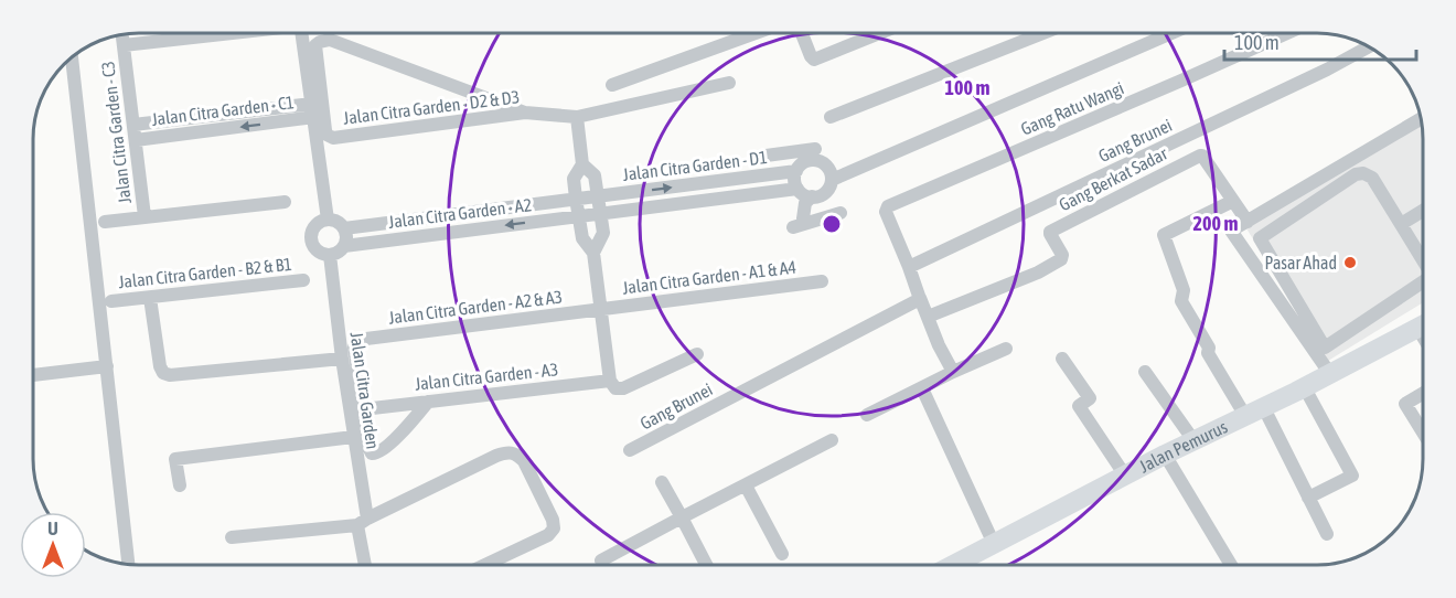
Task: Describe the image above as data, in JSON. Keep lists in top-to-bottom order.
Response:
{
  "streets": {
    "street": [
      "Jalan Citra Garden - D2 & D3",
      "Gang Ratu Wangi",
      "Jalan Citra Garden - C1",
      "Jalan Citra Garden - C3",
      "Gang Brunei",
      "Jalan Citra Garden - D1",
      "Gang Berkat Sadar",
      "Jalan Citra Garden - A2",
      "Jalan Citra Garden - B2 & B1",
      "Jalan Citra Garden - A1 & A4",
      "Jalan Citra Garden - A2 & A3",
      "Jalan Citra Garden - A3",
      "Jalan Citra Garden",
      "Jalan Pemurus"
    ]
  },
  "crossings": [
    ["Gang Ratu Wangi", "Gang Brunei"],
    ["Jalan Citra Garden - C1", "Jalan Citra Garden - C3"],
    ["Jalan Citra Garden - D1", "Jalan Citra Garden - A2"],
    ["Jalan Citra Garden - D1", "Jalan Citra Garden"],
    ["Jalan Citra Garden - A2", "Jalan Citra Garden"],
    ["Jalan Citra Garden - A1 & A4", "Jalan Citra Garden - A2 & A3"],
    ["Jalan Citra Garden - A2 & A3", "Jalan Citra Garden"],
    ["Jalan Citra Garden - A3", "Jalan Citra Garden"]
  ],
  "one_way": ["Jalan Citra Garden - A2"],
  "places": ["Pasar Ahad"],
  "scale_bar": "100 m",
  "north": "top",
  "rings": ["100 m", "200 m"]
}
